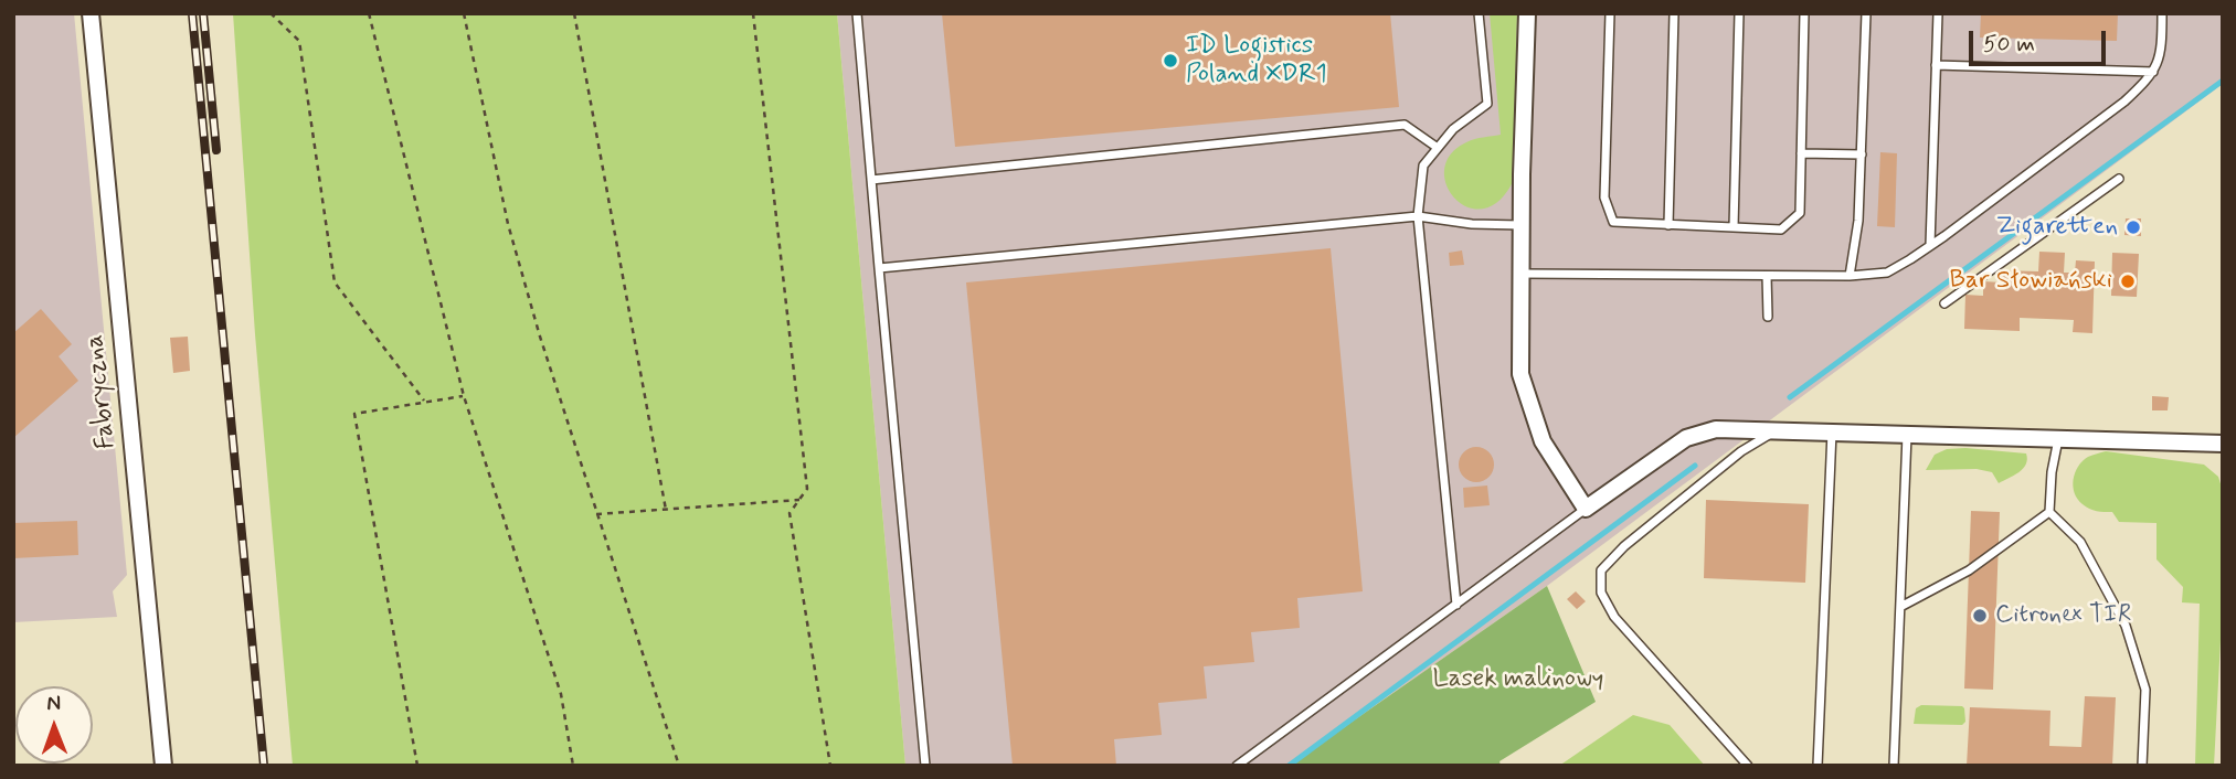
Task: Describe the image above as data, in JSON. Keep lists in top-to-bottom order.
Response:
{
  "streets": {
    "street": ["Fabryczna"]
  },
  "parks": ["Lasek malinowy"],
  "places": [
    "ID Logistics Poland XDR1",
    "Zigaretten",
    "Bar Słowiański",
    "Citronex TIR"
  ],
  "scale_bar": "50 m",
  "north": "top"
}
